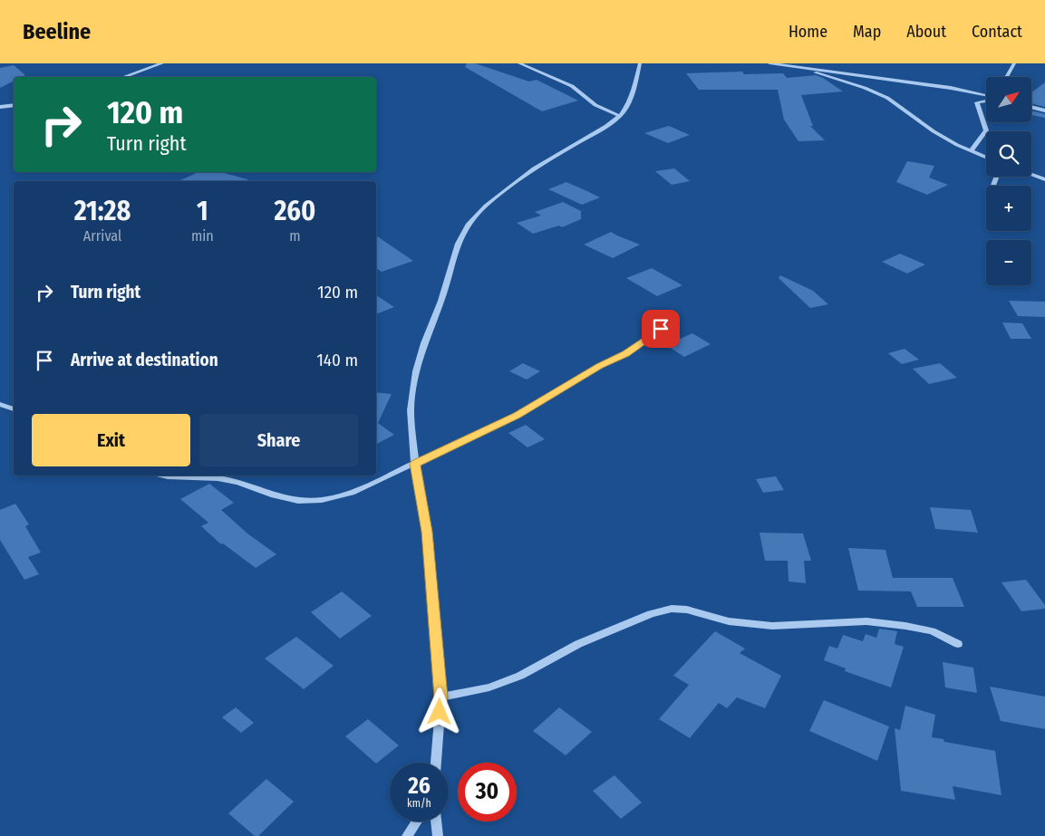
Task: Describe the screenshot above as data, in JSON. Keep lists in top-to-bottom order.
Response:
{
  "north": "top right",
  "page": {
    "header": "Beeline",
    "nav": [
      "Home",
      "Map",
      "About",
      "Contact"
    ],
    "map_buttons": ["+", "−"],
    "turn": ["120 m", "Turn right"],
    "eta": [
      "21:28",
      "Arrival",
      "1",
      "min",
      "260",
      "m"
    ],
    "list": [
      {
        "name": "Turn right",
        "value": "120 m"
      },
      {
        "name": "Arrive at destination",
        "value": "140 m"
      }
    ],
    "buttons": ["Exit", "Share"],
    "speed": "26 km/h",
    "limit": "30"
  }
}
